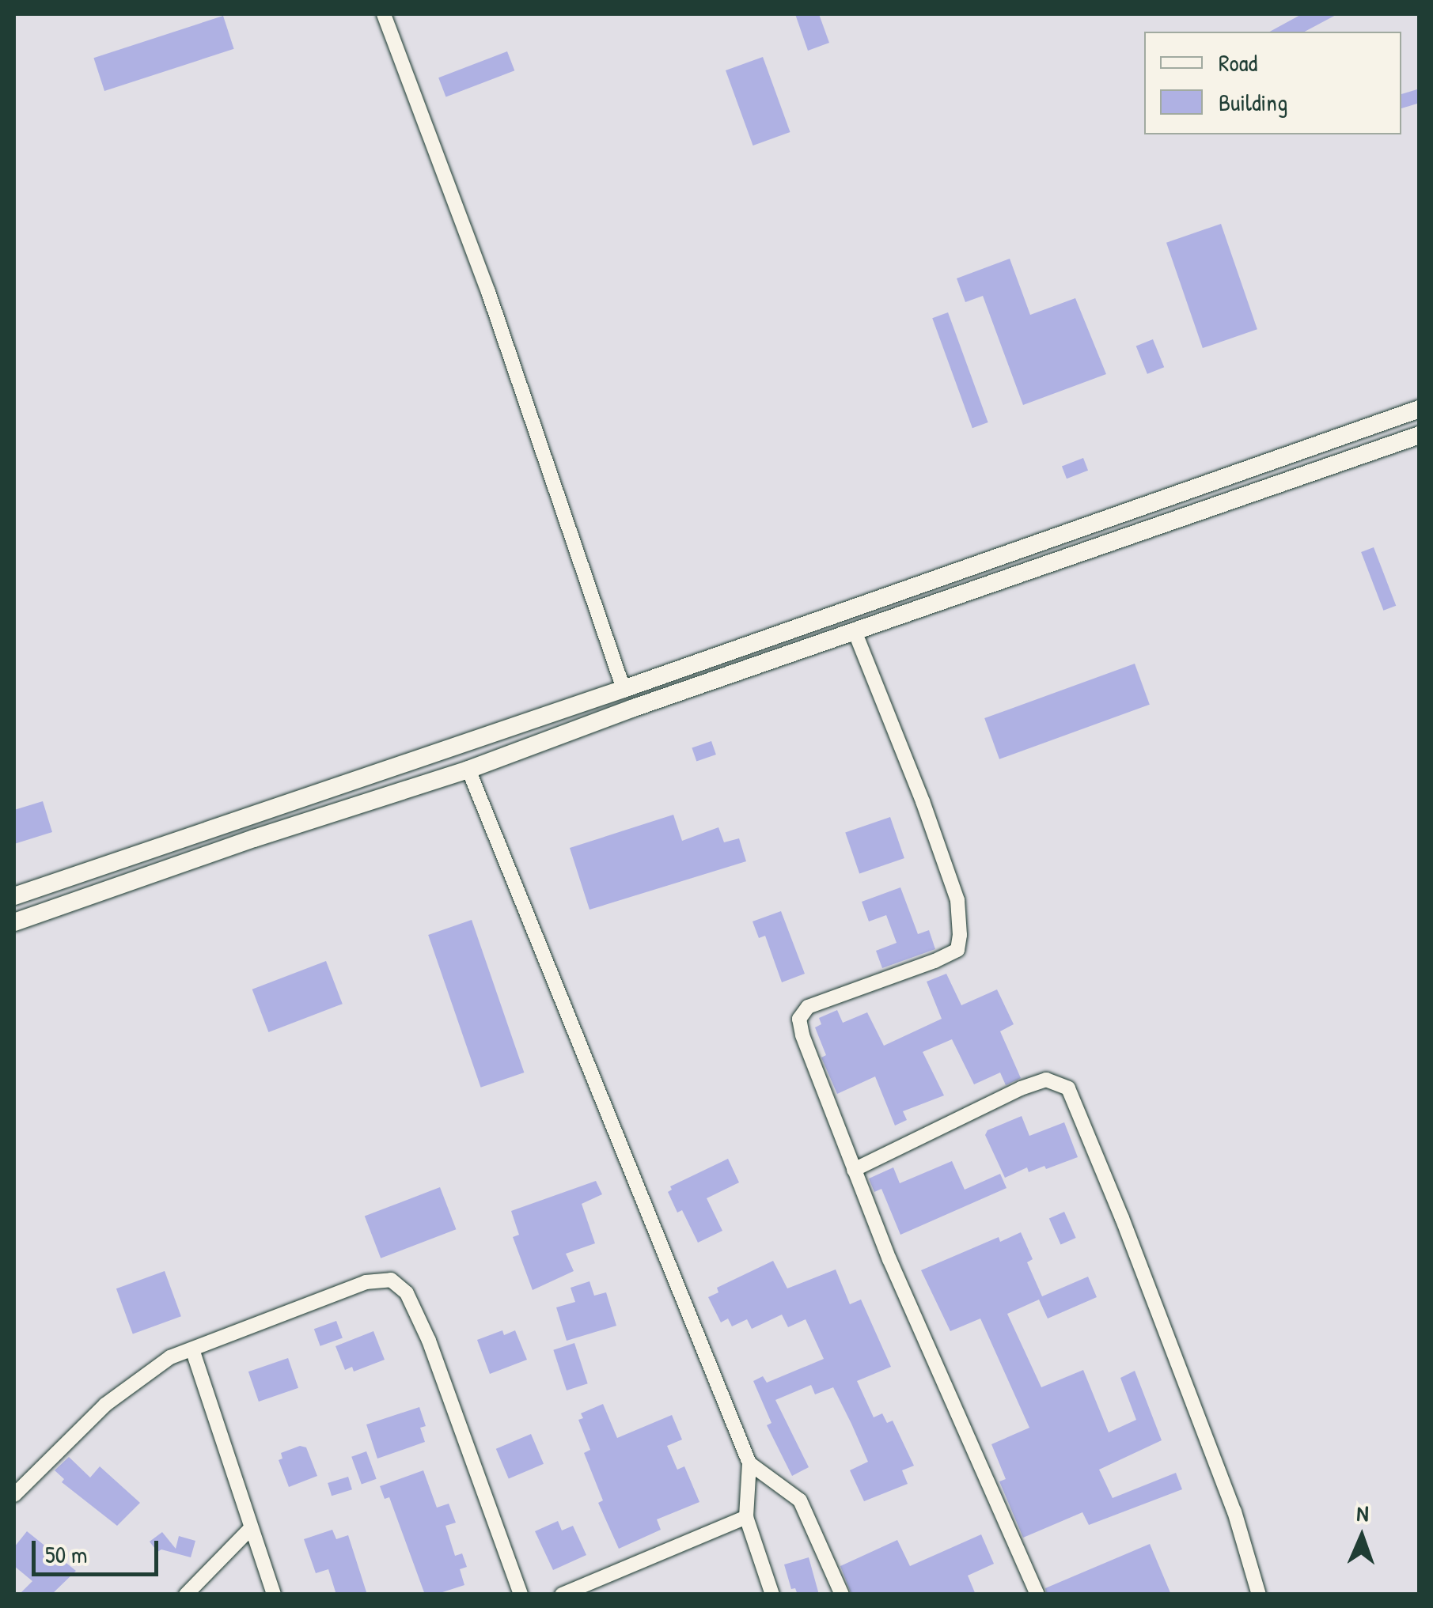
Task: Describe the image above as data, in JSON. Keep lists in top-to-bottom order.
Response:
{
  "legend": ["Road", "Building"],
  "scale_bar": "50 m",
  "north": "top"
}
